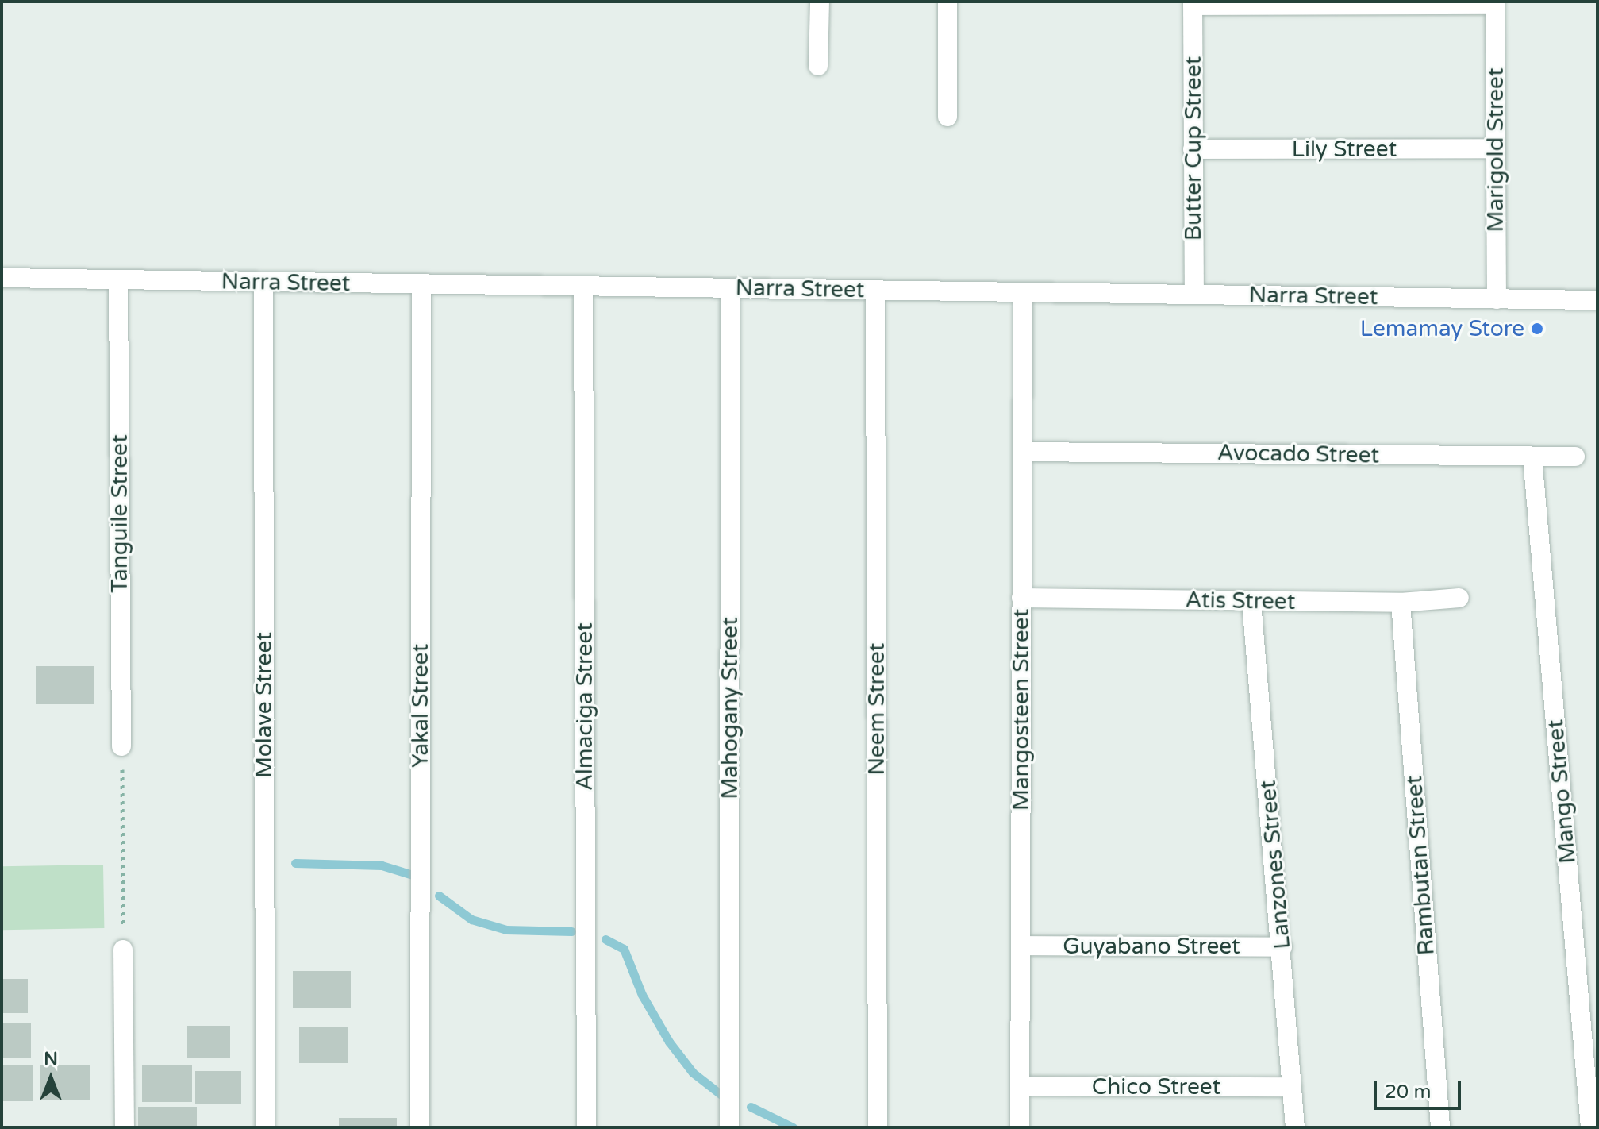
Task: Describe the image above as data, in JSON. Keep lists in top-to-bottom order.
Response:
{
  "streets": {
    "street": [
      "Butter Cup Street",
      "Lily Street",
      "Marigold Street",
      "Narra Street",
      "Avocado Street",
      "Tanguile Street",
      "Atis Street",
      "Molave Street",
      "Yakal Street",
      "Almaciga Street",
      "Mahogany Street",
      "Neem Street",
      "Mangosteen Street",
      "Mango Street",
      "Lanzones Street",
      "Rambutan Street",
      "Guyabano Street",
      "Chico Street"
    ]
  },
  "crossings": [
    ["Butter Cup Street", "Lily Street"],
    ["Butter Cup Street", "Narra Street"],
    ["Lily Street", "Marigold Street"],
    ["Marigold Street", "Narra Street"],
    ["Narra Street", "Tanguile Street"],
    ["Narra Street", "Molave Street"],
    ["Narra Street", "Yakal Street"],
    ["Narra Street", "Almaciga Street"],
    ["Narra Street", "Mahogany Street"],
    ["Narra Street", "Neem Street"],
    ["Narra Street", "Mangosteen Street"],
    ["Avocado Street", "Mangosteen Street"],
    ["Avocado Street", "Mango Street"],
    ["Atis Street", "Mangosteen Street"],
    ["Atis Street", "Lanzones Street"],
    ["Atis Street", "Rambutan Street"],
    ["Mangosteen Street", "Guyabano Street"],
    ["Mangosteen Street", "Chico Street"],
    ["Lanzones Street", "Guyabano Street"],
    ["Lanzones Street", "Chico Street"]
  ],
  "places": ["Lemamay Store"],
  "scale_bar": "20 m",
  "north": "top"
}
